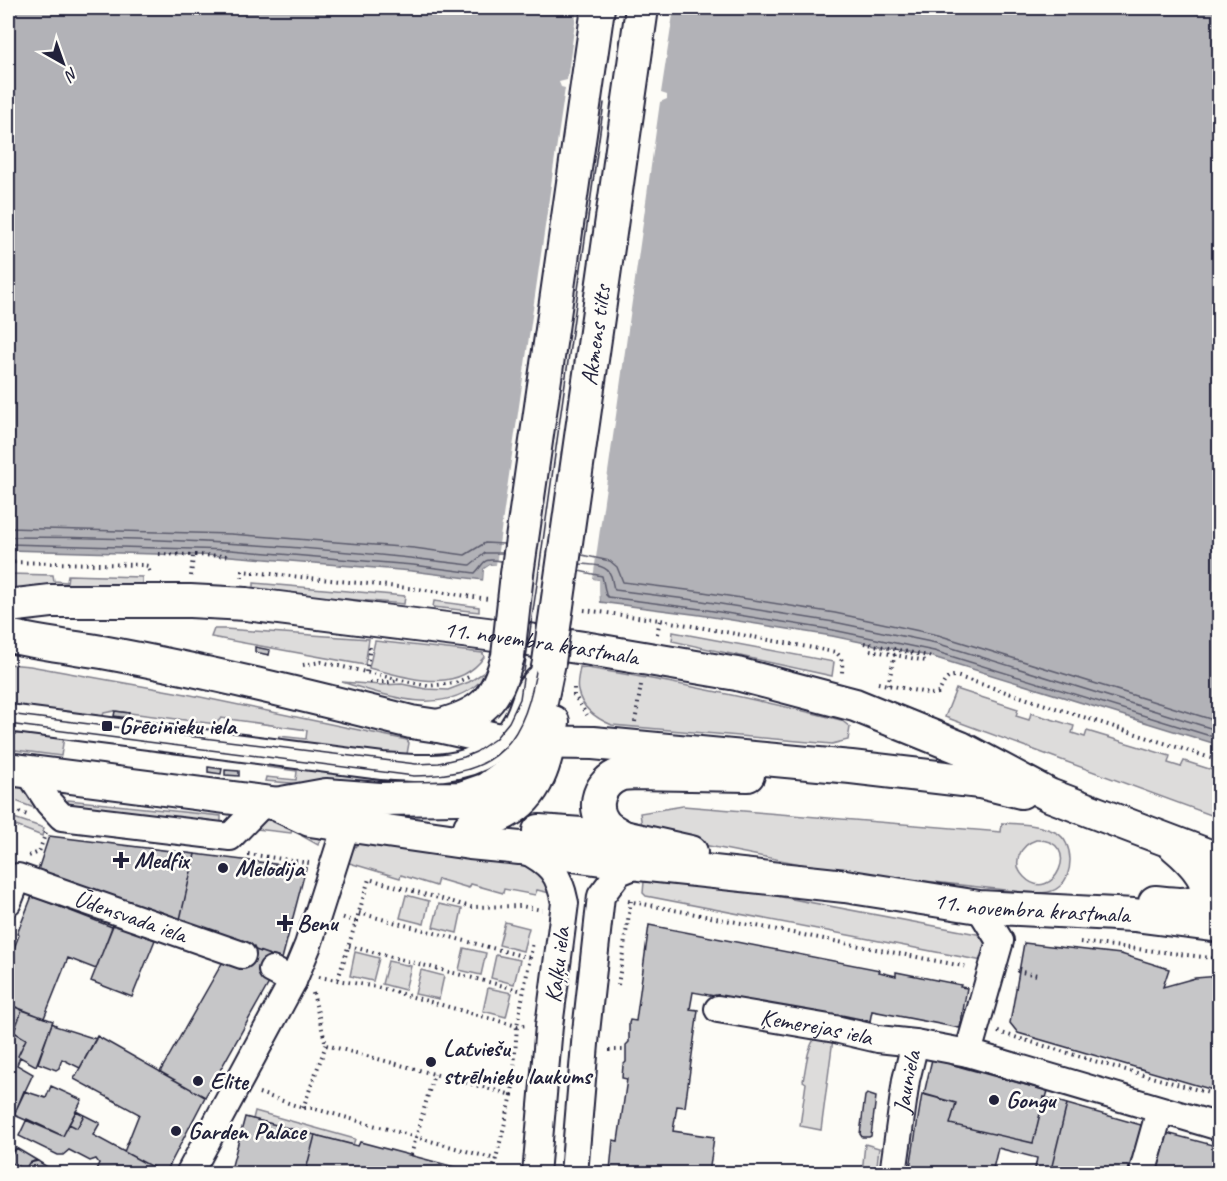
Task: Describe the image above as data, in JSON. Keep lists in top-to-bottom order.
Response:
{
  "streets": {
    "main road": ["Akmens tilts", "11. novembra krastmala"],
    "street": [
      "Ūdensvada iela",
      "Kaļķu iela",
      "Ķemerejas iela",
      "Jauniela"
    ]
  },
  "crossings": [
    ["Akmens tilts", "11. novembra krastmala"],
    ["11. novembra krastmala", "Kaļķu iela"],
    ["Ķemerejas iela", "Jauniela"]
  ],
  "places": {
    "transit": ["Grēcinieku iela"],
    "health": ["Medfix", "Benu"],
    "other": [
      "Melodija",
      "Latviešu strēlnieku laukums",
      "Elite",
      "Gongu",
      "Garden Palace"
    ]
  },
  "north": "bottom right"
}
